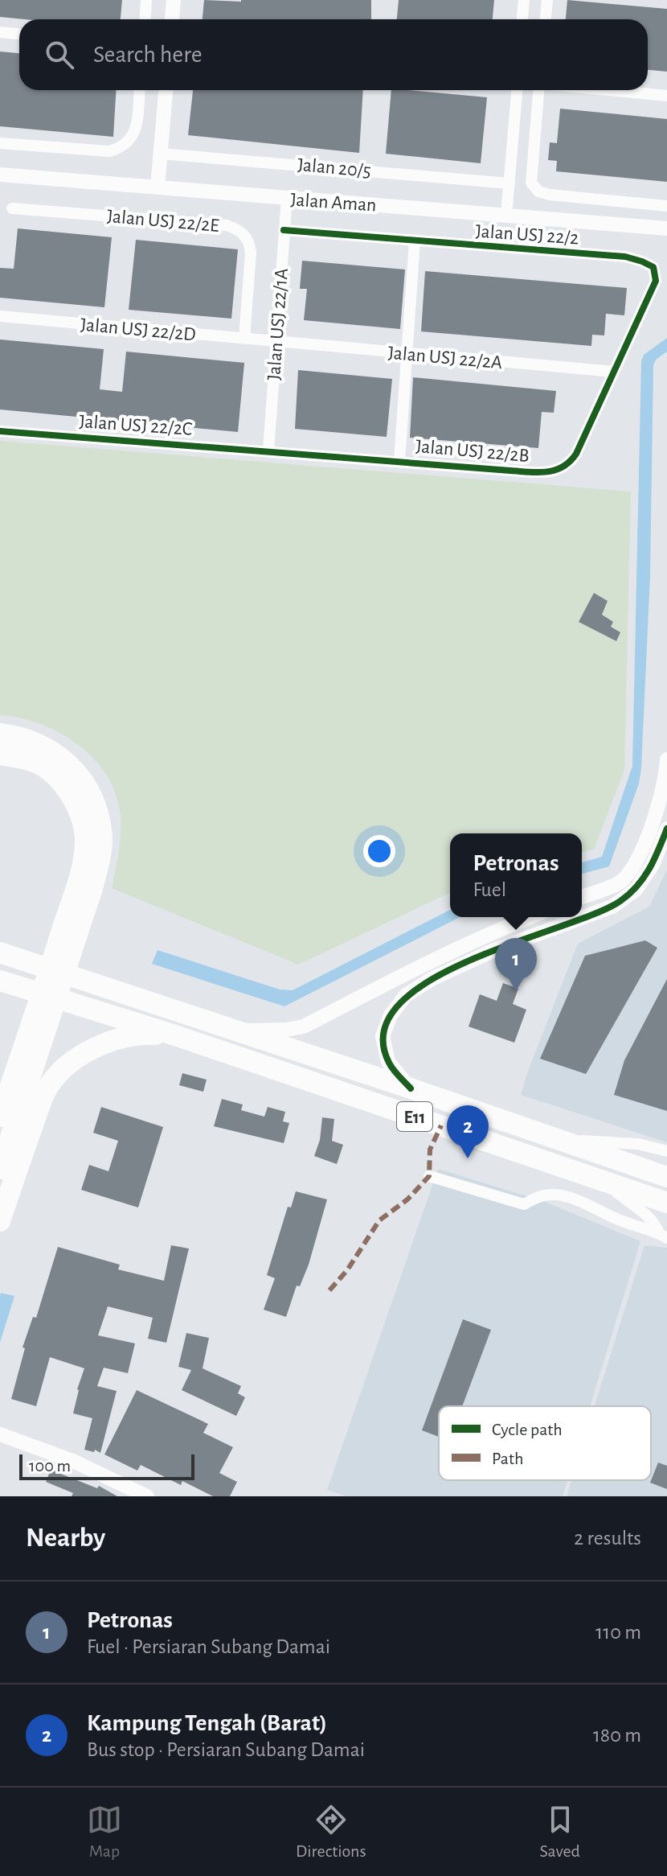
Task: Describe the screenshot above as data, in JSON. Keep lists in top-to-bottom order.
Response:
{
  "streets": {
    "highway": ["E11"],
    "street": [
      "Jalan 20/5",
      "Jalan Aman",
      "Jalan USJ 22/2E",
      "Jalan USJ 22/2",
      "Jalan USJ 22/1A",
      "Jalan USJ 22/2D",
      "Jalan USJ 22/2A",
      "Jalan USJ 22/2C",
      "Jalan USJ 22/2B"
    ]
  },
  "crossings": [
    ["Jalan Aman", "Jalan USJ 22/1A"],
    ["Jalan USJ 22/2E", "Jalan USJ 22/2D"],
    ["Jalan USJ 22/2", "Jalan USJ 22/1A"],
    ["Jalan USJ 22/2", "Jalan USJ 22/2A"],
    ["Jalan USJ 22/2", "Jalan USJ 22/2B"],
    ["Jalan USJ 22/1A", "Jalan USJ 22/2D"],
    ["Jalan USJ 22/1A", "Jalan USJ 22/2A"],
    ["Jalan USJ 22/1A", "Jalan USJ 22/2C"],
    ["Jalan USJ 22/1A", "Jalan USJ 22/2B"],
    ["Jalan USJ 22/2D", "Jalan USJ 22/2A"],
    ["Jalan USJ 22/2A", "Jalan USJ 22/2B"],
    ["Jalan USJ 22/2C", "Jalan USJ 22/2B"]
  ],
  "legend": ["Cycle path", "Path"],
  "scale_bar": "100 m",
  "page": {
    "search": "Search here",
    "popup": ["Petronas", "Fuel"],
    "pins": ["1", "2"],
    "scale": "100 m",
    "heading": ["Nearby", "2 results"],
    "list": [
      {
        "mark": "1",
        "name": "Petronas",
        "note": "Fuel · Persiaran Subang Damai",
        "value": "110 m"
      },
      {
        "mark": "2",
        "name": "Kampung Tengah (Barat)",
        "note": "Bus stop · Persiaran Subang Damai",
        "value": "180 m"
      }
    ],
    "nav": ["Map", "Directions", "Saved"]
  }
}
